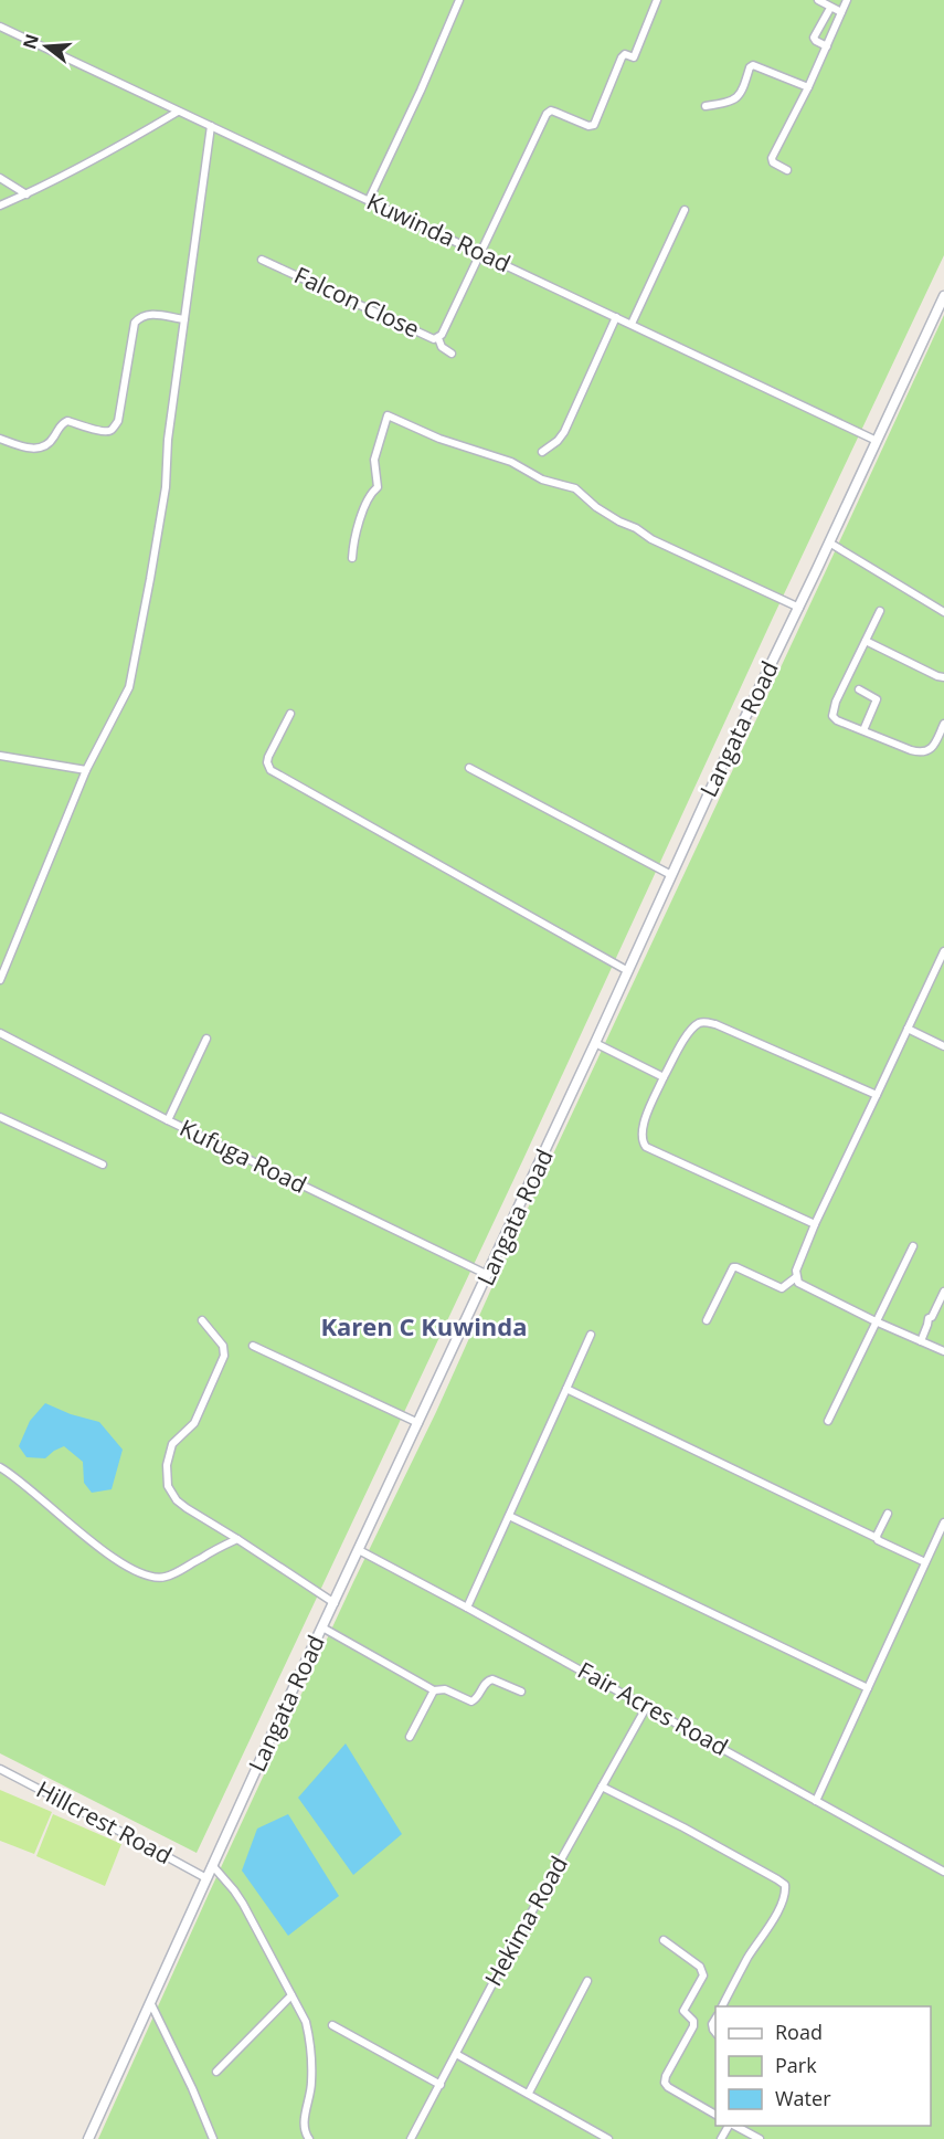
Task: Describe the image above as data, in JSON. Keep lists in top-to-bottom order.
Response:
{
  "streets": {
    "main road": ["Langata Road"],
    "street": [
      "Kuwinda Road",
      "Falcon Close",
      "Kufuga Road",
      "Fair Acres Road",
      "Hillcrest Road",
      "Hekima Road"
    ]
  },
  "crossings": [
    ["Kuwinda Road", "Falcon Close"],
    ["Kuwinda Road", "Langata Road"],
    ["Langata Road", "Kufuga Road"],
    ["Langata Road", "Fair Acres Road"],
    ["Langata Road", "Hillcrest Road"],
    ["Fair Acres Road", "Hekima Road"]
  ],
  "districts": ["Karen C Kuwinda"],
  "legend": ["Road", "Park", "Water"],
  "north": "left"
}
